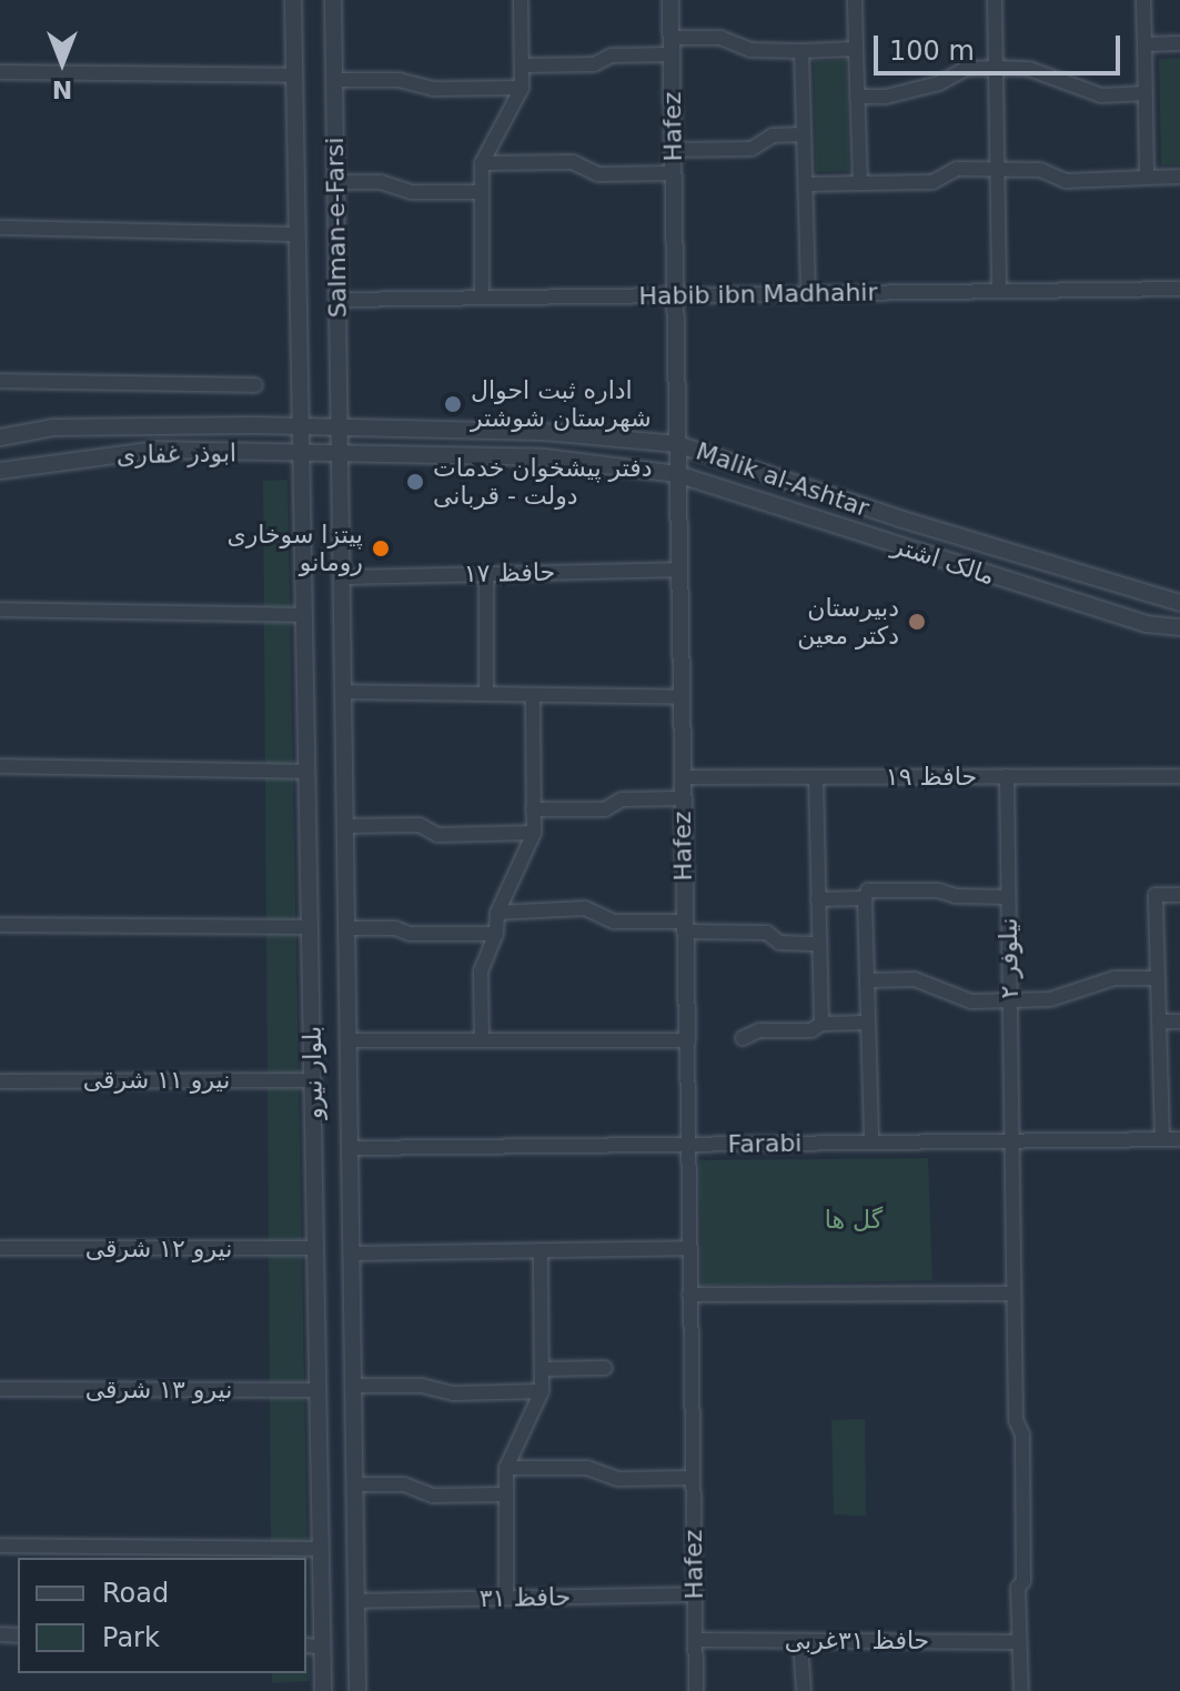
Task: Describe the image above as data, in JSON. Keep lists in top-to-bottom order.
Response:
{
  "streets": {
    "street": [
      "Hafez",
      "Salman-e-Farsi",
      "Habib ibn Madhahir",
      "ابوذر غفاری",
      "Malik al-Ashtar",
      "مالک اشتر",
      "حافظ ۱۷",
      "حافظ ۱۹",
      "نیلوفر ۲",
      "بلوار نیرو",
      "نیرو ۱۱ شرقی",
      "Farabi",
      "نیرو ۱۲ شرقی",
      "نیرو ۱۳ شرقی",
      "حافظ ۳۱",
      "حافظ ۳۱غربی"
    ]
  },
  "crossings": [
    ["Hafez", "Habib ibn Madhahir"],
    ["Hafez", "Malik al-Ashtar"],
    ["Hafez", "مالک اشتر"],
    ["Hafez", "حافظ ۱۷"],
    ["Hafez", "حافظ ۱۹"],
    ["Hafez", "Farabi"],
    ["Hafez", "حافظ ۳۱"],
    ["Hafez", "حافظ ۳۱غربی"],
    ["Salman-e-Farsi", "Habib ibn Madhahir"],
    ["Salman-e-Farsi", "ابوذر غفاری"],
    ["Salman-e-Farsi", "Malik al-Ashtar"],
    ["Salman-e-Farsi", "مالک اشتر"],
    ["Salman-e-Farsi", "بلوار نیرو"],
    ["ابوذر غفاری", "بلوار نیرو"],
    ["مالک اشتر", "بلوار نیرو"],
    ["حافظ ۱۷", "بلوار نیرو"],
    ["حافظ ۱۹", "نیلوفر ۲"],
    ["نیلوفر ۲", "Farabi"],
    ["نیلوفر ۲", "حافظ ۳۱غربی"],
    ["بلوار نیرو", "نیرو ۱۱ شرقی"],
    ["بلوار نیرو", "Farabi"],
    ["بلوار نیرو", "نیرو ۱۲ شرقی"],
    ["بلوار نیرو", "نیرو ۱۳ شرقی"],
    ["بلوار نیرو", "حافظ ۳۱"]
  ],
  "parks": ["گل ها"],
  "places": [
    "اداره ثبت احوال شهرستان شوشتر",
    "دفتر پیشخوان خدمات دولت - قربانی",
    "پیتزا سوخاری رومانو",
    "دبیرستان دکتر معین"
  ],
  "legend": ["Road", "Park"],
  "scale_bar": "100 m",
  "north": "bottom"
}
